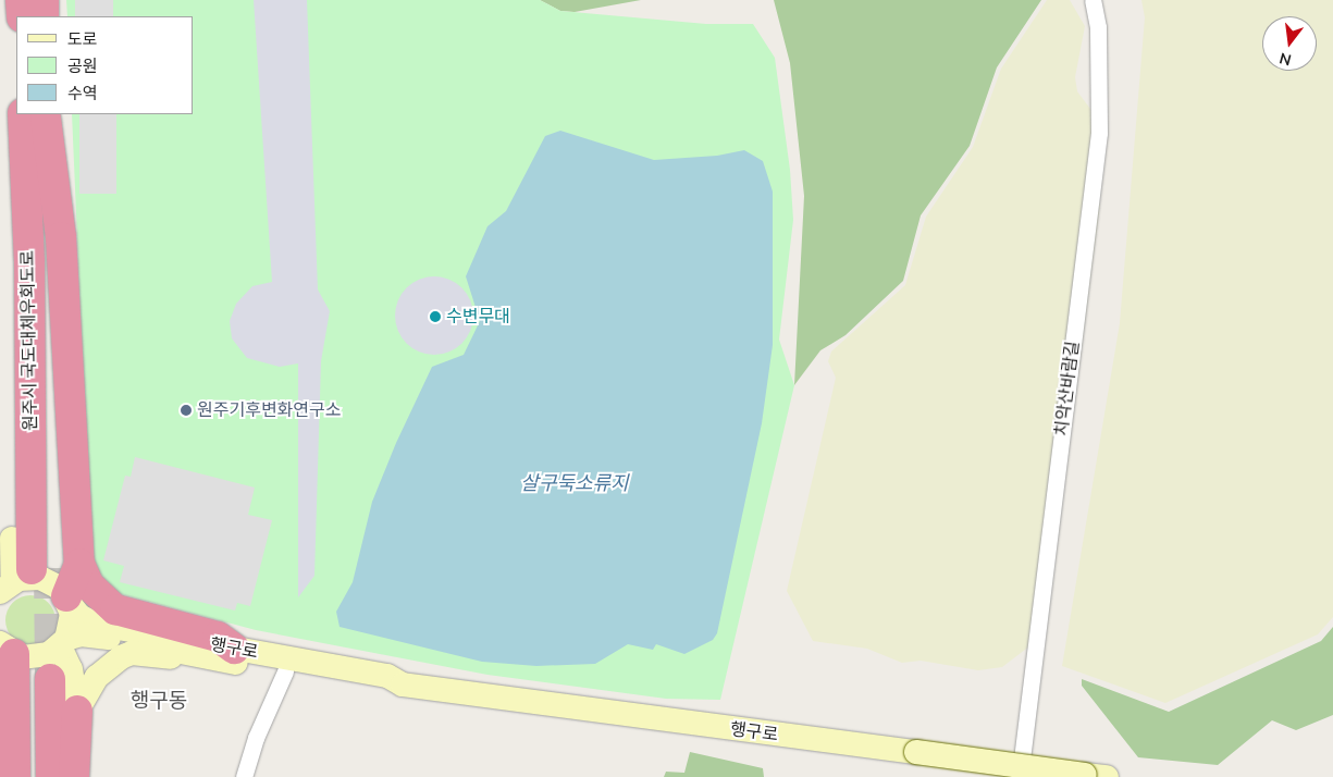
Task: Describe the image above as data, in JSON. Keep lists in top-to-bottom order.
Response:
{
  "streets": {
    "highway": ["원주시 국도대체우회도로"],
    "street": ["치악산바람길", "행구로"]
  },
  "crossings": [
    ["원주시 국도대체우회도로", "행구로"]
  ],
  "districts": ["행구동"],
  "water": ["살구둑소류지"],
  "places": ["수변무대", "원주기후변화연구소"],
  "legend": ["도로", "공원", "수역"],
  "north": "bottom"
}
